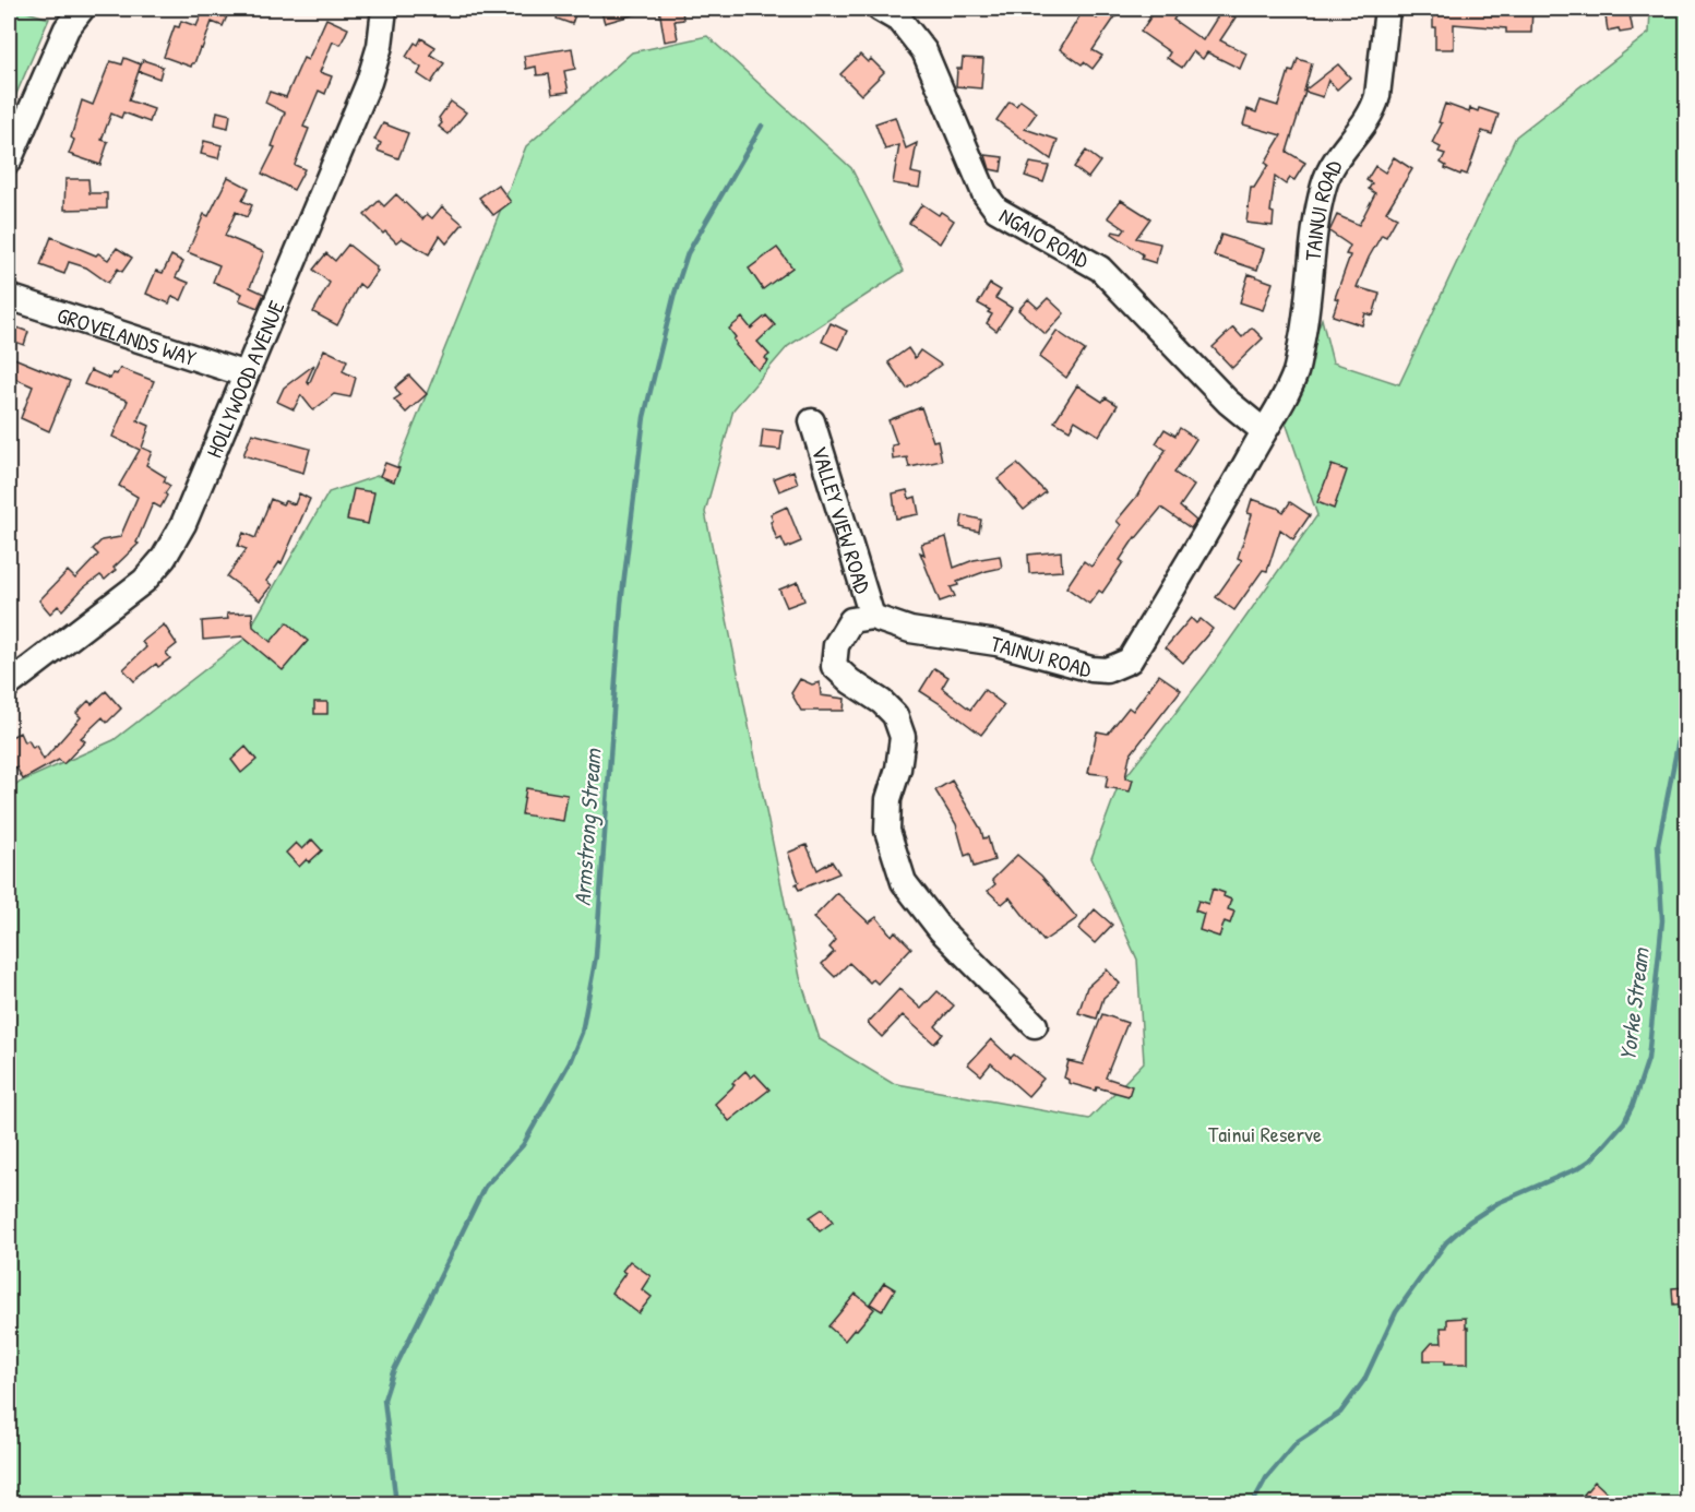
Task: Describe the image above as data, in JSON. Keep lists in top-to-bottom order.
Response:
{
  "streets": {
    "street": [
      "TAINUI ROAD",
      "NGAIO ROAD",
      "GROVELANDS WAY",
      "HOLLYWOOD AVENUE",
      "VALLEY VIEW ROAD"
    ]
  },
  "crossings": [
    ["TAINUI ROAD", "NGAIO ROAD"],
    ["TAINUI ROAD", "VALLEY VIEW ROAD"],
    ["GROVELANDS WAY", "HOLLYWOOD AVENUE"]
  ],
  "water": ["Armstrong Stream", "Yorke Stream"],
  "parks": ["Tainui Reserve"]
}
